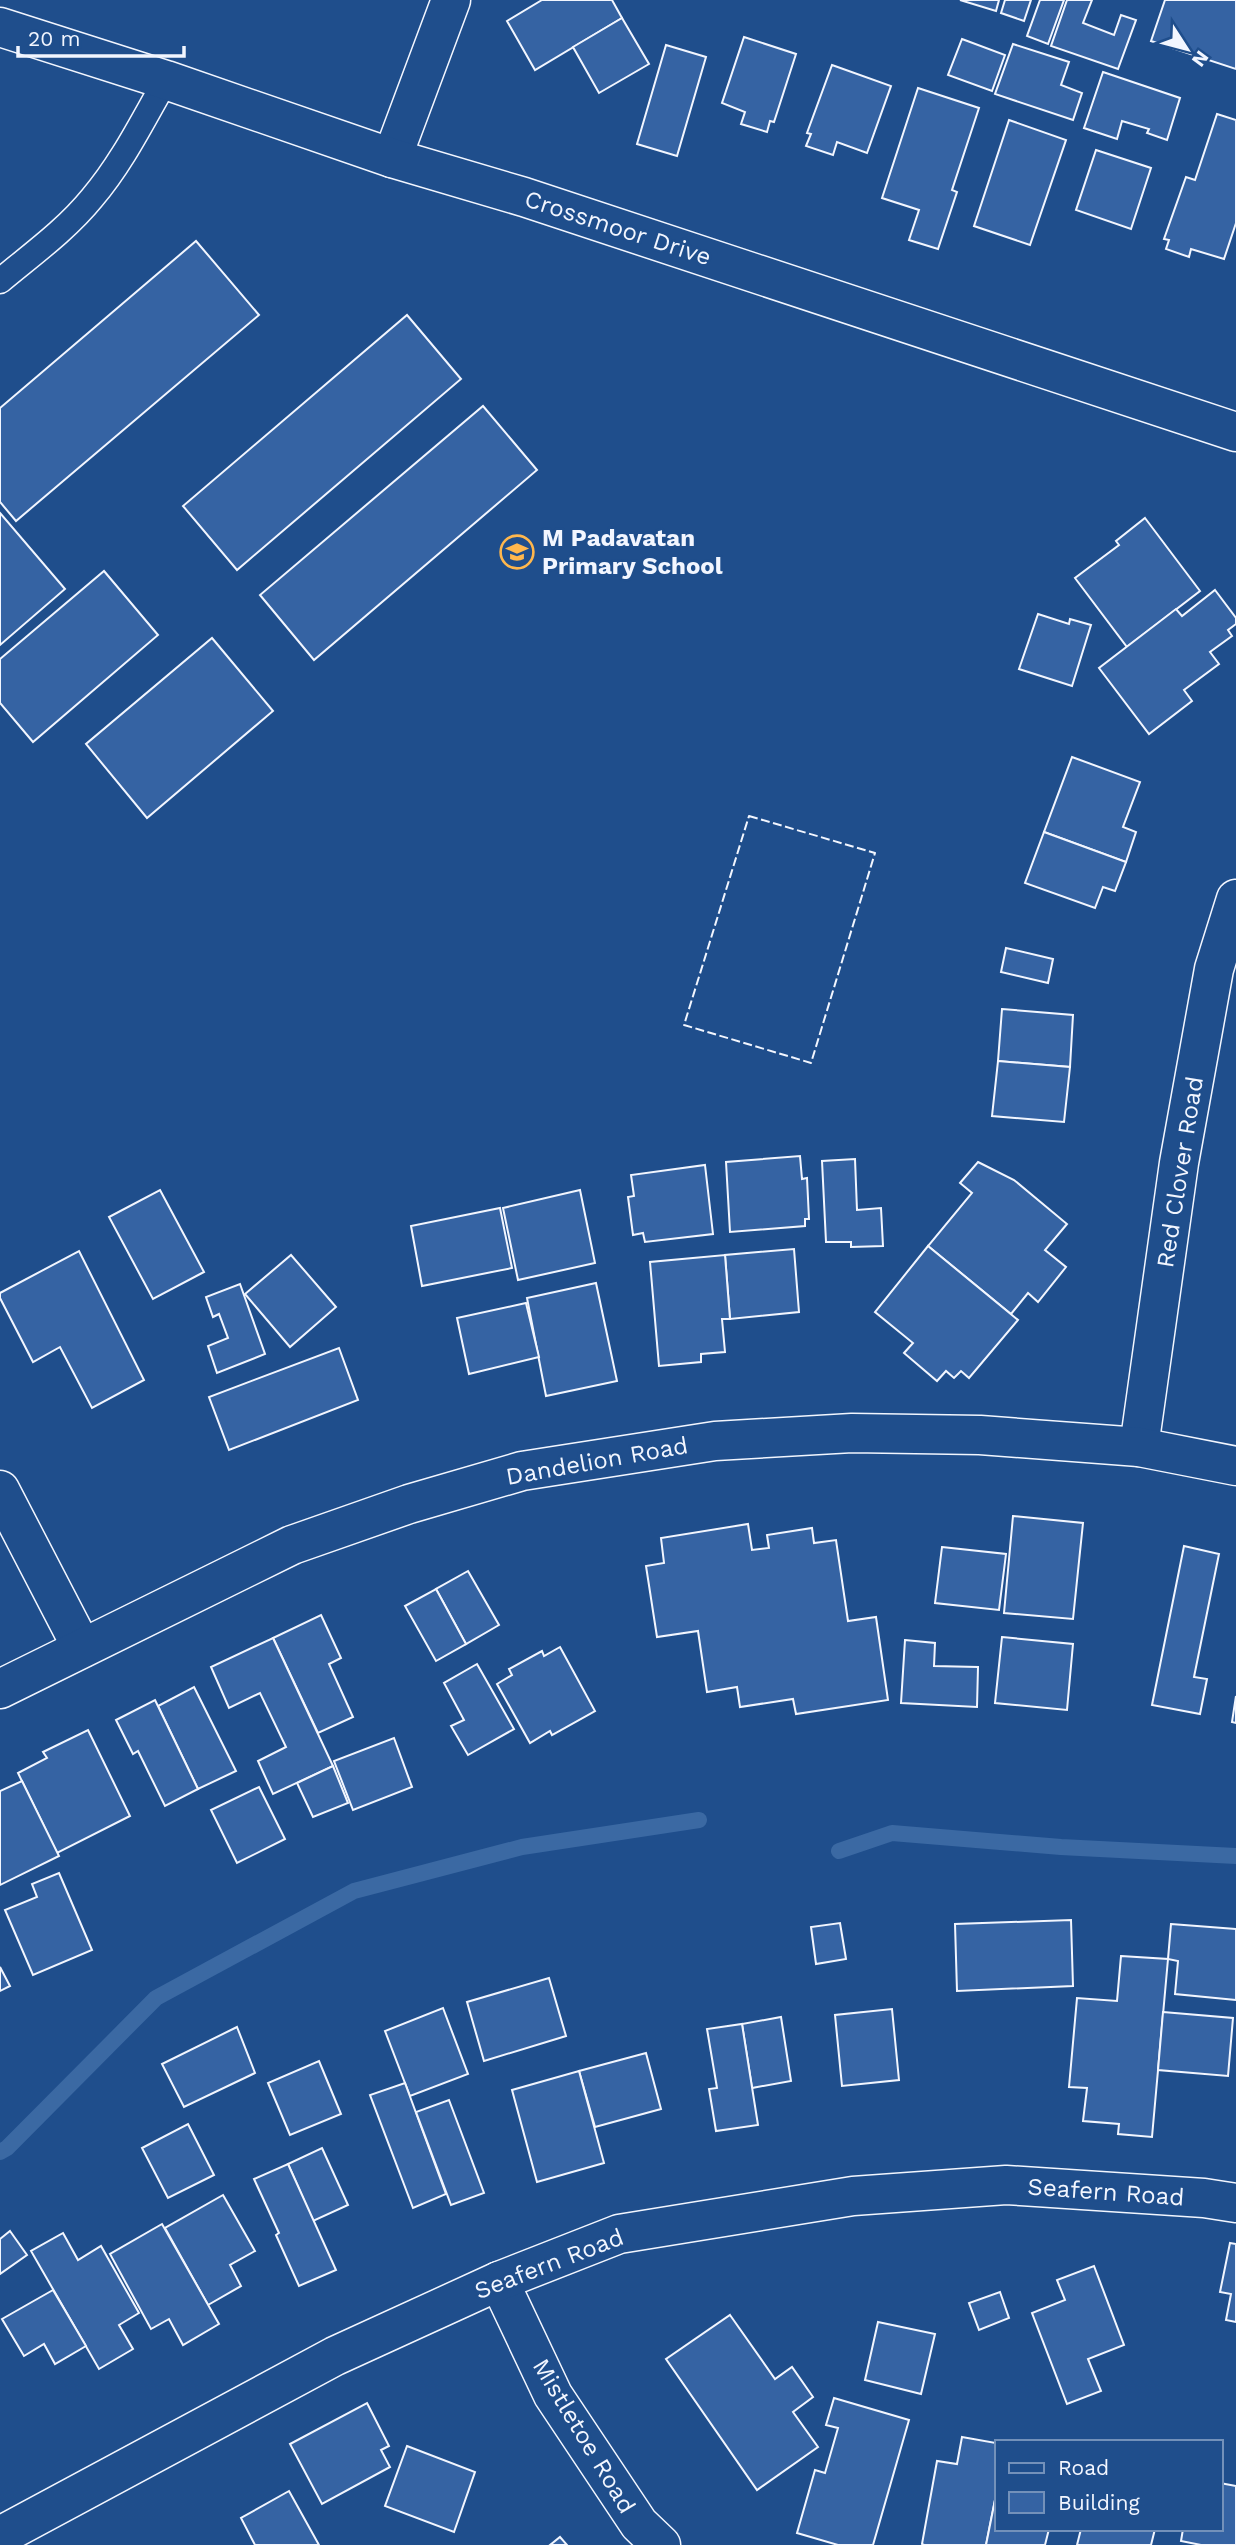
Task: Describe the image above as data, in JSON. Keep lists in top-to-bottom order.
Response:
{
  "streets": {
    "street": [
      "Crossmoor Drive",
      "Red Clover Road",
      "Dandelion Road",
      "Seafern Road",
      "Mistletoe Road"
    ]
  },
  "crossings": [
    ["Red Clover Road", "Dandelion Road"],
    ["Seafern Road", "Mistletoe Road"]
  ],
  "places": {
    "school or university": ["M Padavatan Primary School"]
  },
  "legend": ["Road", "Building"],
  "scale_bar": "20 m",
  "north": "bottom right"
}
